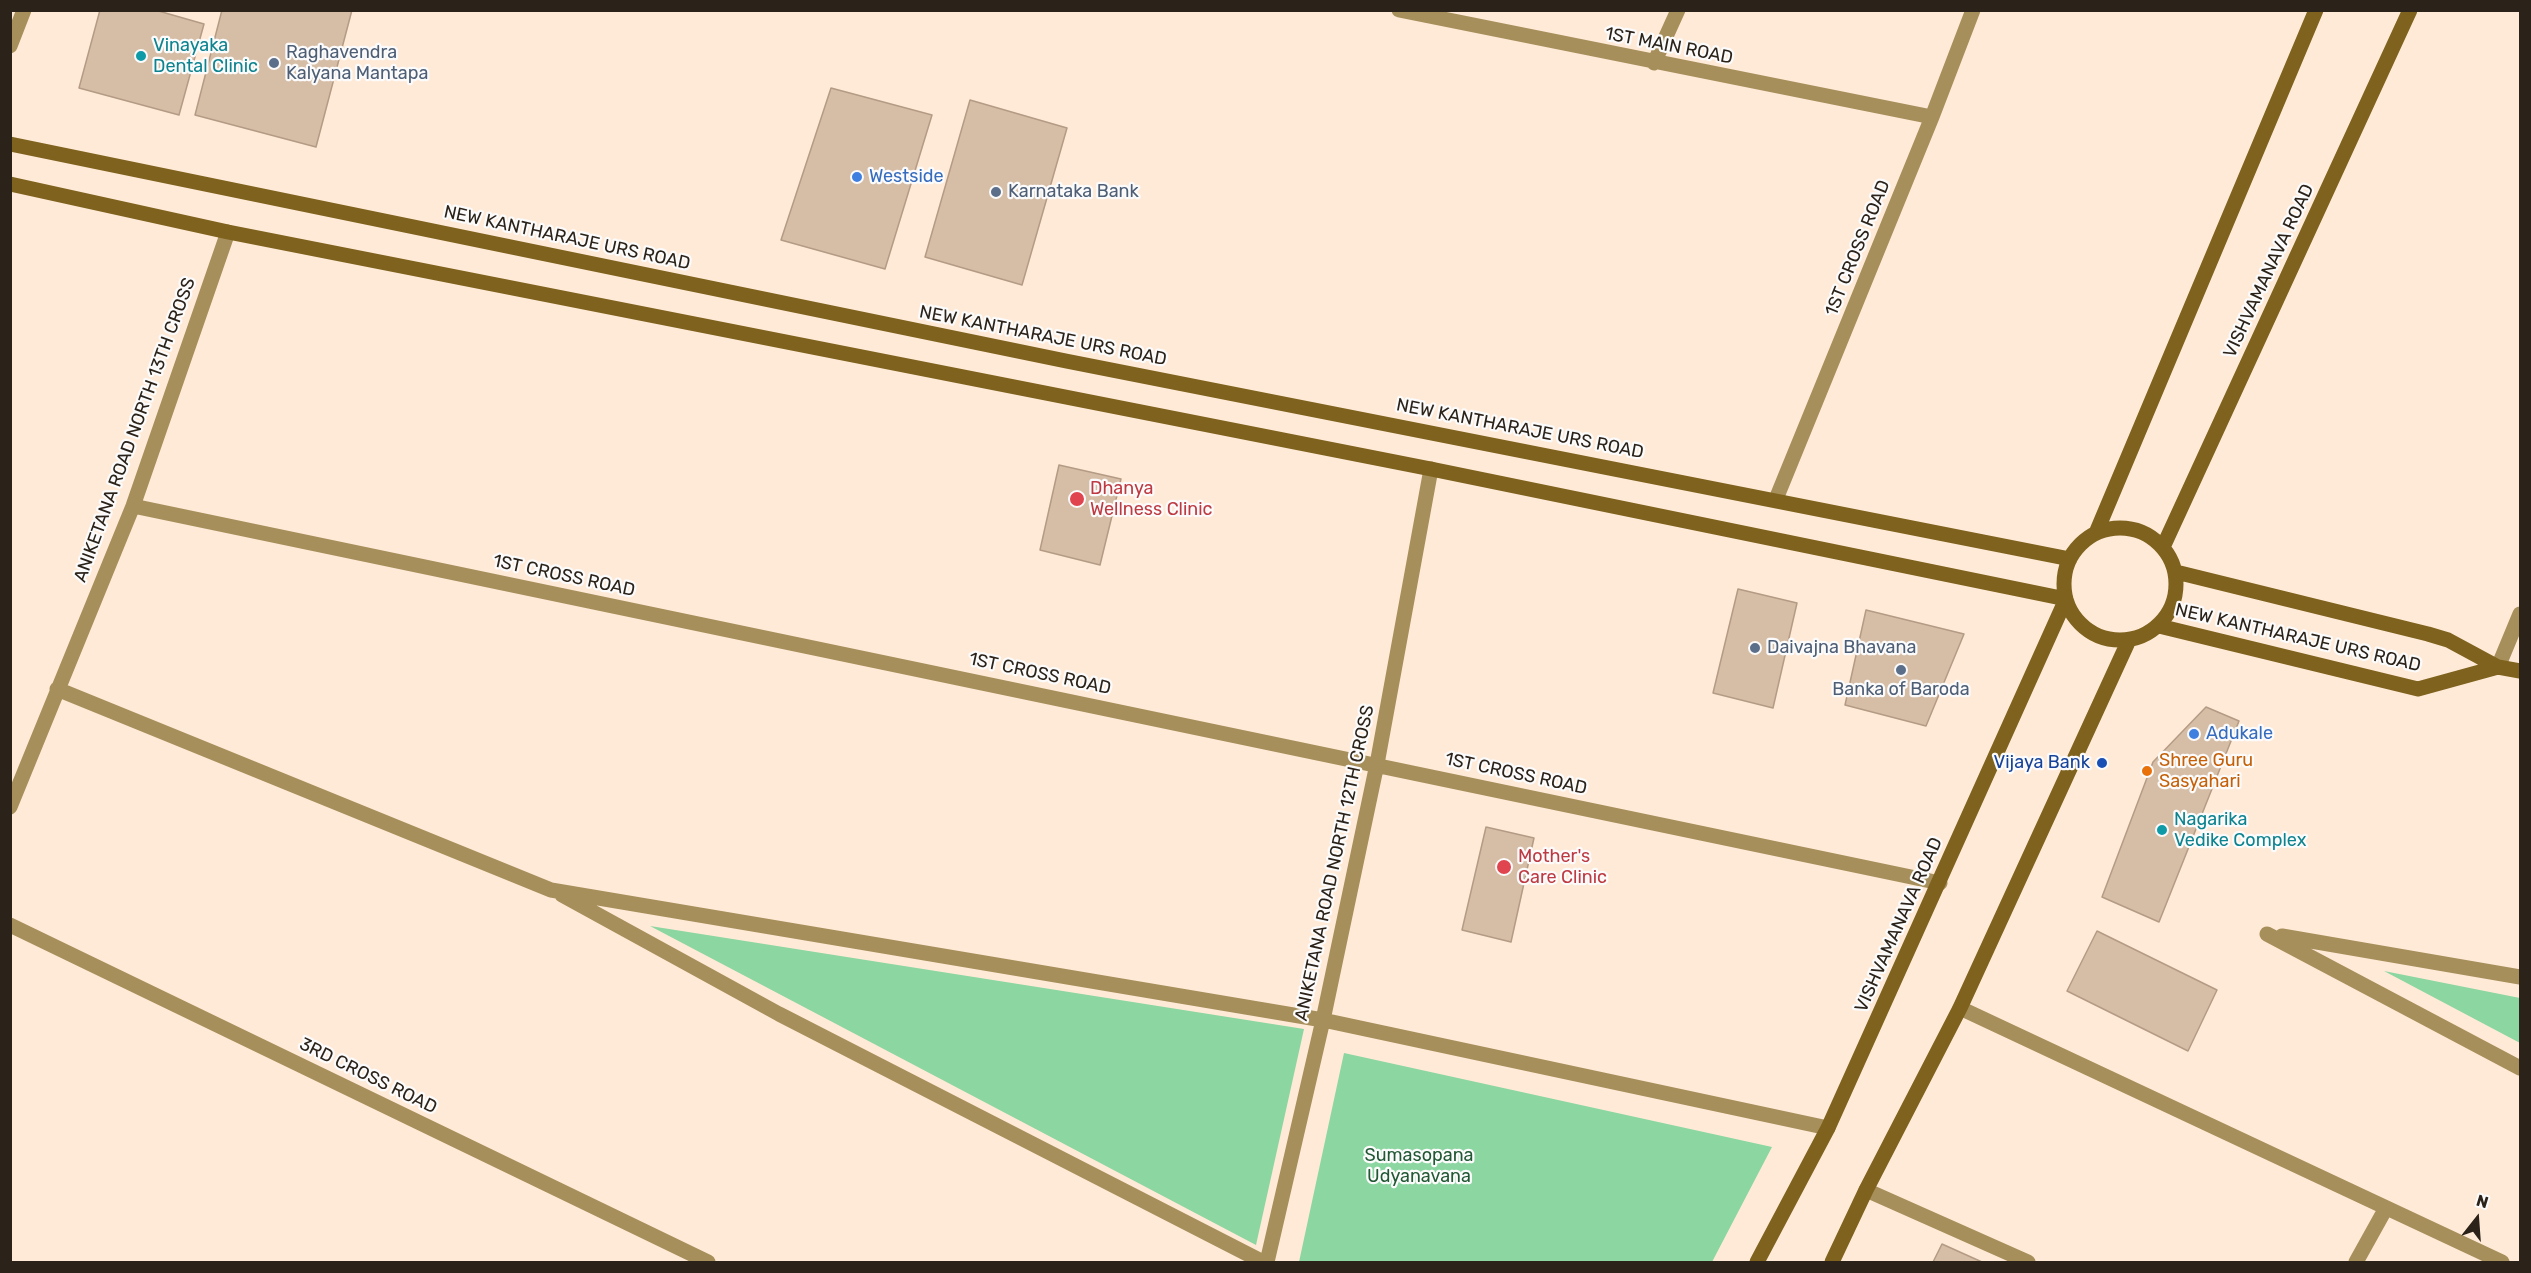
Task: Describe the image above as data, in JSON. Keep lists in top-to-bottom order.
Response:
{
  "streets": {
    "main road": ["NEW KANTHARAJE URS ROAD", "VISHVAMANAVA ROAD"],
    "street": [
      "1ST MAIN ROAD",
      "1ST CROSS ROAD",
      "ANIKETANA ROAD NORTH 13TH CROSS",
      "ANIKETANA ROAD NORTH 12TH CROSS",
      "3RD CROSS ROAD"
    ]
  },
  "crossings": [
    ["1ST MAIN ROAD", "1ST CROSS ROAD"],
    ["NEW KANTHARAJE URS ROAD", "1ST CROSS ROAD"],
    ["NEW KANTHARAJE URS ROAD", "VISHVAMANAVA ROAD"],
    ["1ST CROSS ROAD", "VISHVAMANAVA ROAD"],
    ["1ST CROSS ROAD", "ANIKETANA ROAD NORTH 13TH CROSS"],
    ["1ST CROSS ROAD", "ANIKETANA ROAD NORTH 12TH CROSS"]
  ],
  "parks": ["Sumasopana Udyanavana"],
  "places": [
    "Vinayaka Dental Clinic",
    "Raghavendra Kalyana Mantapa",
    "Westside",
    "Karnataka Bank",
    "Dhanya Wellness Clinic",
    "Daivajna Bhavana",
    "Banka of Baroda",
    "Adukale",
    "Vijaya Bank",
    "Shree Guru Sasyahari",
    "Nagarika Vedike Complex",
    "Mother's Care Clinic"
  ],
  "north": "top"
}
